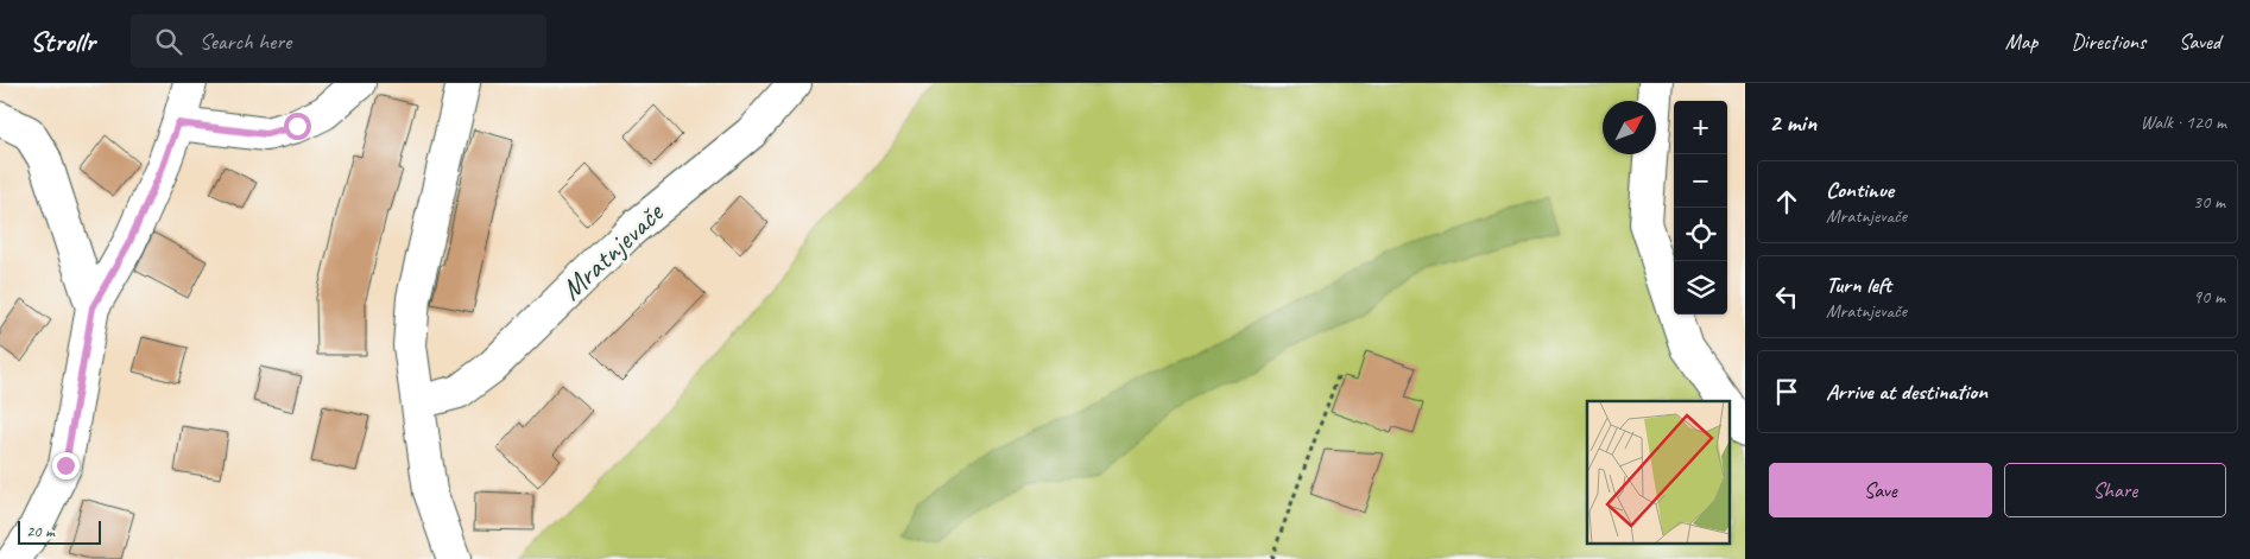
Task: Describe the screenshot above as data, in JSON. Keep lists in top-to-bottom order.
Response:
{
  "streets": {
    "street": ["Mratnjevače"]
  },
  "scale_bar": "20 m",
  "north": "top right",
  "page": {
    "header": "Strollr",
    "search": "Search here",
    "nav": ["Map", "Directions", "Saved"],
    "heading": ["2 min", "Walk · 120 m"],
    "map_buttons": ["+", "−"],
    "list": [
      ["Continue", "Mratnjevače", "30 m"],
      ["Turn left", "Mratnjevače", "90 m"],
      "Arrive at destination"
    ],
    "buttons": ["Save", "Share"],
    "scale": "20 m"
  }
}
